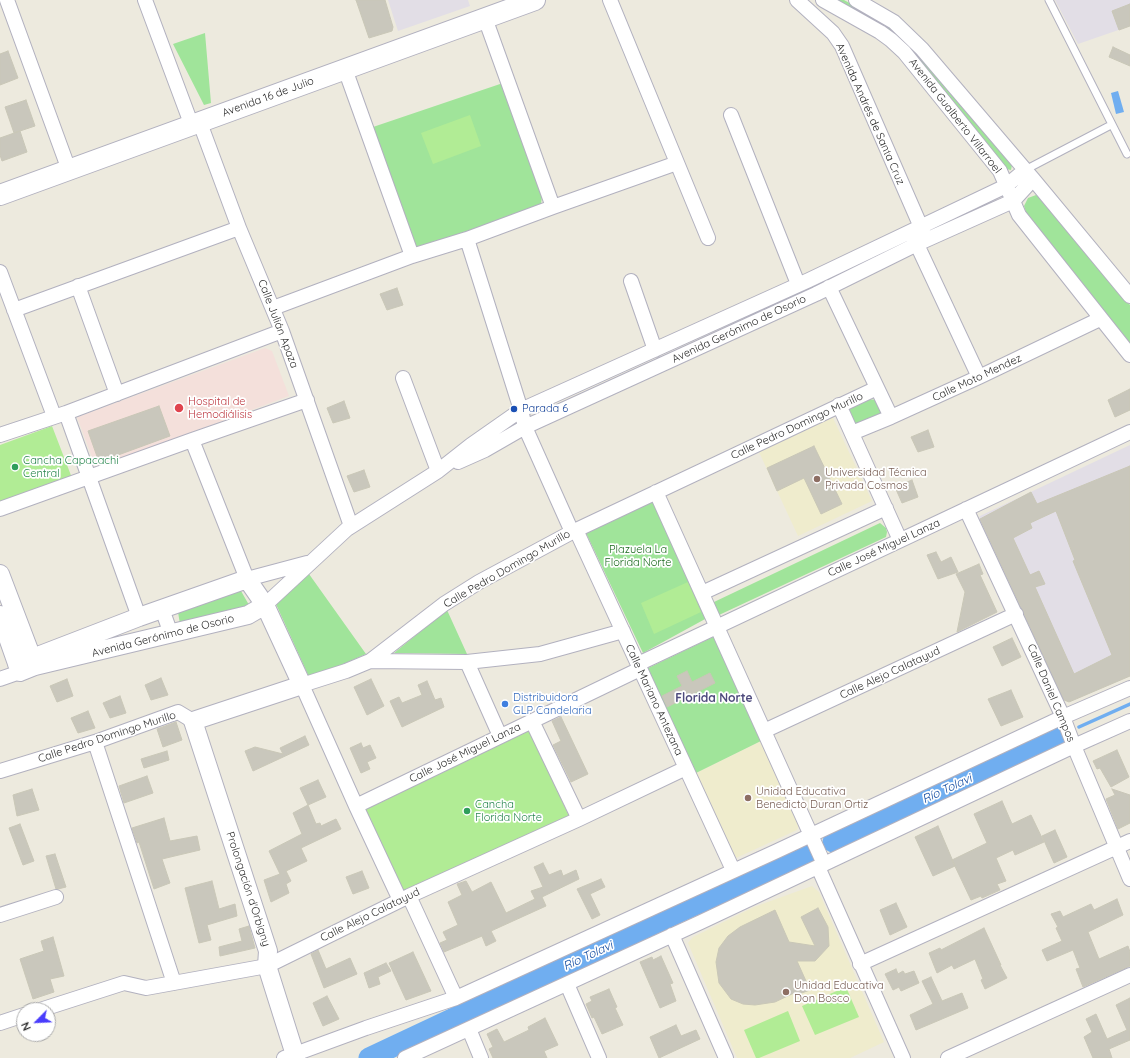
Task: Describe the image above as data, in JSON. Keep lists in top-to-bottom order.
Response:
{
  "streets": {
    "main road": ["Avenida 16 de Julio"],
    "street": [
      "Avenida Andrés de Santa Cruz",
      "Avenida Gualberto Villarroel",
      "Calle Julián Apaza",
      "Avenida Gerónimo de Osorio",
      "Calle Moto Mendez",
      "Calle Pedro Domingo Murillo",
      "Calle José Miguel Lanza",
      "Calle Alejo Calatayud",
      "Calle Daniel Campos",
      "Calle Mariano Antezana",
      "Prolongación d'Orbigny"
    ]
  },
  "crossings": [
    ["Avenida 16 de Julio", "Calle Julián Apaza"],
    ["Avenida Andrés de Santa Cruz", "Avenida Gerónimo de Osorio"],
    ["Avenida Andrés de Santa Cruz", "Calle Moto Mendez"],
    ["Avenida Gualberto Villarroel", "Avenida Gerónimo de Osorio"],
    ["Avenida Gualberto Villarroel", "Calle Moto Mendez"],
    ["Calle Julián Apaza", "Avenida Gerónimo de Osorio"],
    ["Avenida Gerónimo de Osorio", "Calle Mariano Antezana"],
    ["Calle Pedro Domingo Murillo", "Calle Mariano Antezana"],
    ["Calle Pedro Domingo Murillo", "Prolongación d'Orbigny"],
    ["Calle José Miguel Lanza", "Calle Daniel Campos"],
    ["Calle José Miguel Lanza", "Calle Mariano Antezana"],
    ["Calle Alejo Calatayud", "Calle Daniel Campos"],
    ["Calle Alejo Calatayud", "Calle Mariano Antezana"],
    ["Calle Alejo Calatayud", "Prolongación d'Orbigny"]
  ],
  "districts": ["Florida Norte"],
  "water": ["Río Tolavi"],
  "parks": ["Plazuela La Florida Norte"],
  "places": [
    "Hospital de Hemodiálisis",
    "Parada 6",
    "Cancha Capacachi Central",
    "Universidad Técnica Privada Cosmos",
    "Distribuidora GLP Candelaria",
    "Unidad Educativa Benedicto Duran Ortiz",
    "Cancha Florida Norte",
    "Unidad Educativa Don Bosco"
  ],
  "north": "bottom left"
}
